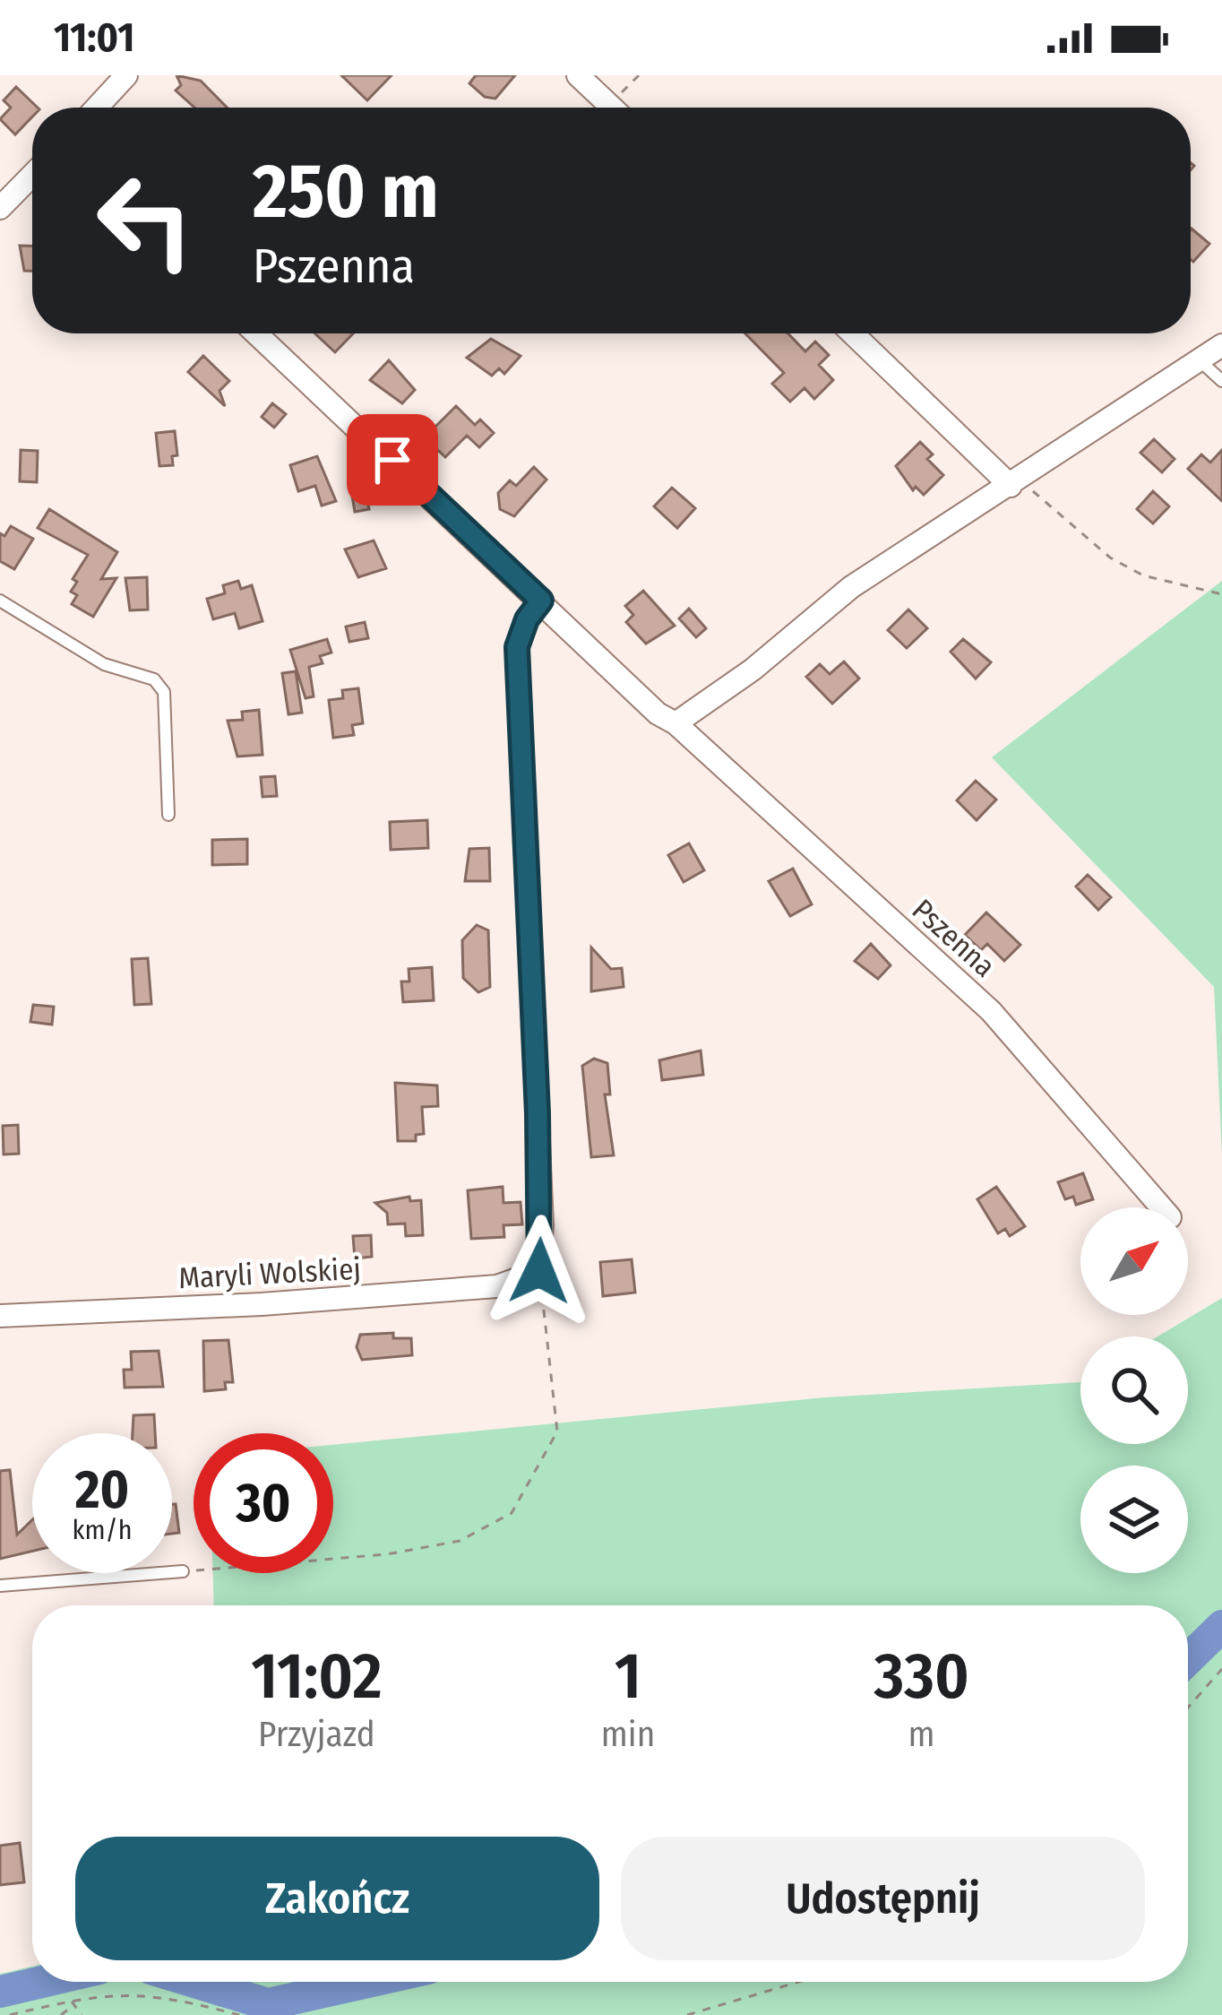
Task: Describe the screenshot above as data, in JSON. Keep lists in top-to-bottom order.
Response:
{
  "streets": {
    "street": ["Pszenna", "Maryli Wolskiej"]
  },
  "north": "top right",
  "page": {
    "status": "11:01",
    "turn": ["250 m", "Pszenna"],
    "speed": "20 km/h",
    "limit": "30",
    "eta": [
      "11:02",
      "Przyjazd",
      "1",
      "min",
      "330",
      "m"
    ],
    "buttons": ["Zakończ", "Udostępnij"]
  }
}
